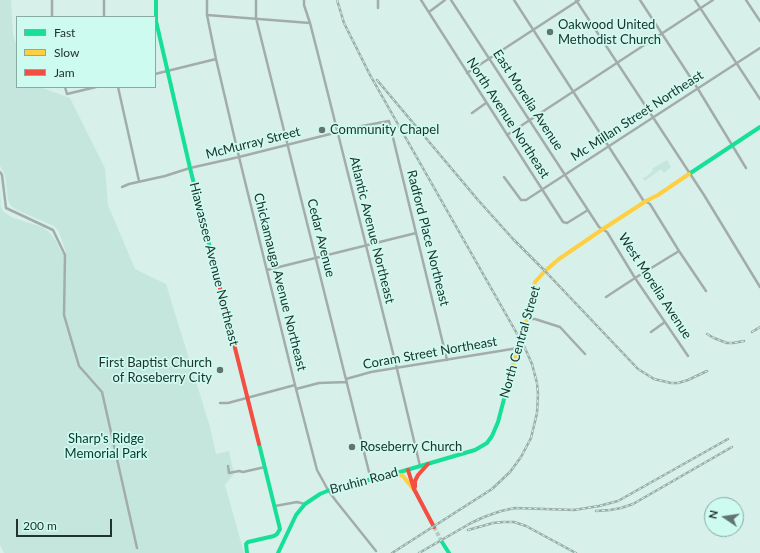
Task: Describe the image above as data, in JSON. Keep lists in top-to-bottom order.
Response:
{
  "streets": {
    "street": [
      "East Morelia Avenue",
      "Mc Millan Street Northeast",
      "North Avenue Northeast",
      "McMurray Street",
      "Atlantic Avenue Northeast",
      "Cedar Avenue",
      "Radford Place Northeast",
      "Hiawassee Avenue Northeast",
      "Chickamauga Avenue Northeast",
      "West Morelia Avenue",
      "North Central Street",
      "Coram Street Northeast",
      "Bruhin Road"
    ]
  },
  "crossings": [
    ["East Morelia Avenue", "Mc Millan Street Northeast"],
    ["East Morelia Avenue", "North Avenue Northeast"],
    ["East Morelia Avenue", "West Morelia Avenue"],
    ["East Morelia Avenue", "North Central Street"],
    ["Mc Millan Street Northeast", "North Avenue Northeast"],
    ["McMurray Street", "Atlantic Avenue Northeast"],
    ["McMurray Street", "Cedar Avenue"],
    ["McMurray Street", "Radford Place Northeast"],
    ["McMurray Street", "Hiawassee Avenue Northeast"],
    ["McMurray Street", "Chickamauga Avenue Northeast"],
    ["Atlantic Avenue Northeast", "North Central Street"],
    ["Atlantic Avenue Northeast", "Coram Street Northeast"],
    ["Cedar Avenue", "Coram Street Northeast"],
    ["Cedar Avenue", "Bruhin Road"],
    ["Radford Place Northeast", "Coram Street Northeast"],
    ["Chickamauga Avenue Northeast", "Coram Street Northeast"],
    ["Chickamauga Avenue Northeast", "Bruhin Road"],
    ["West Morelia Avenue", "North Central Street"],
    ["North Central Street", "Coram Street Northeast"],
    ["North Central Street", "Bruhin Road"]
  ],
  "parks": ["Sharp's Ridge Memorial Park"],
  "places": [
    "Oakwood United Methodist Church",
    "Community Chapel",
    "First Baptist Church of Roseberry City",
    "Roseberry Church"
  ],
  "legend": ["Fast", "Slow", "Jam"],
  "scale_bar": "200 m",
  "north": "left"
}
